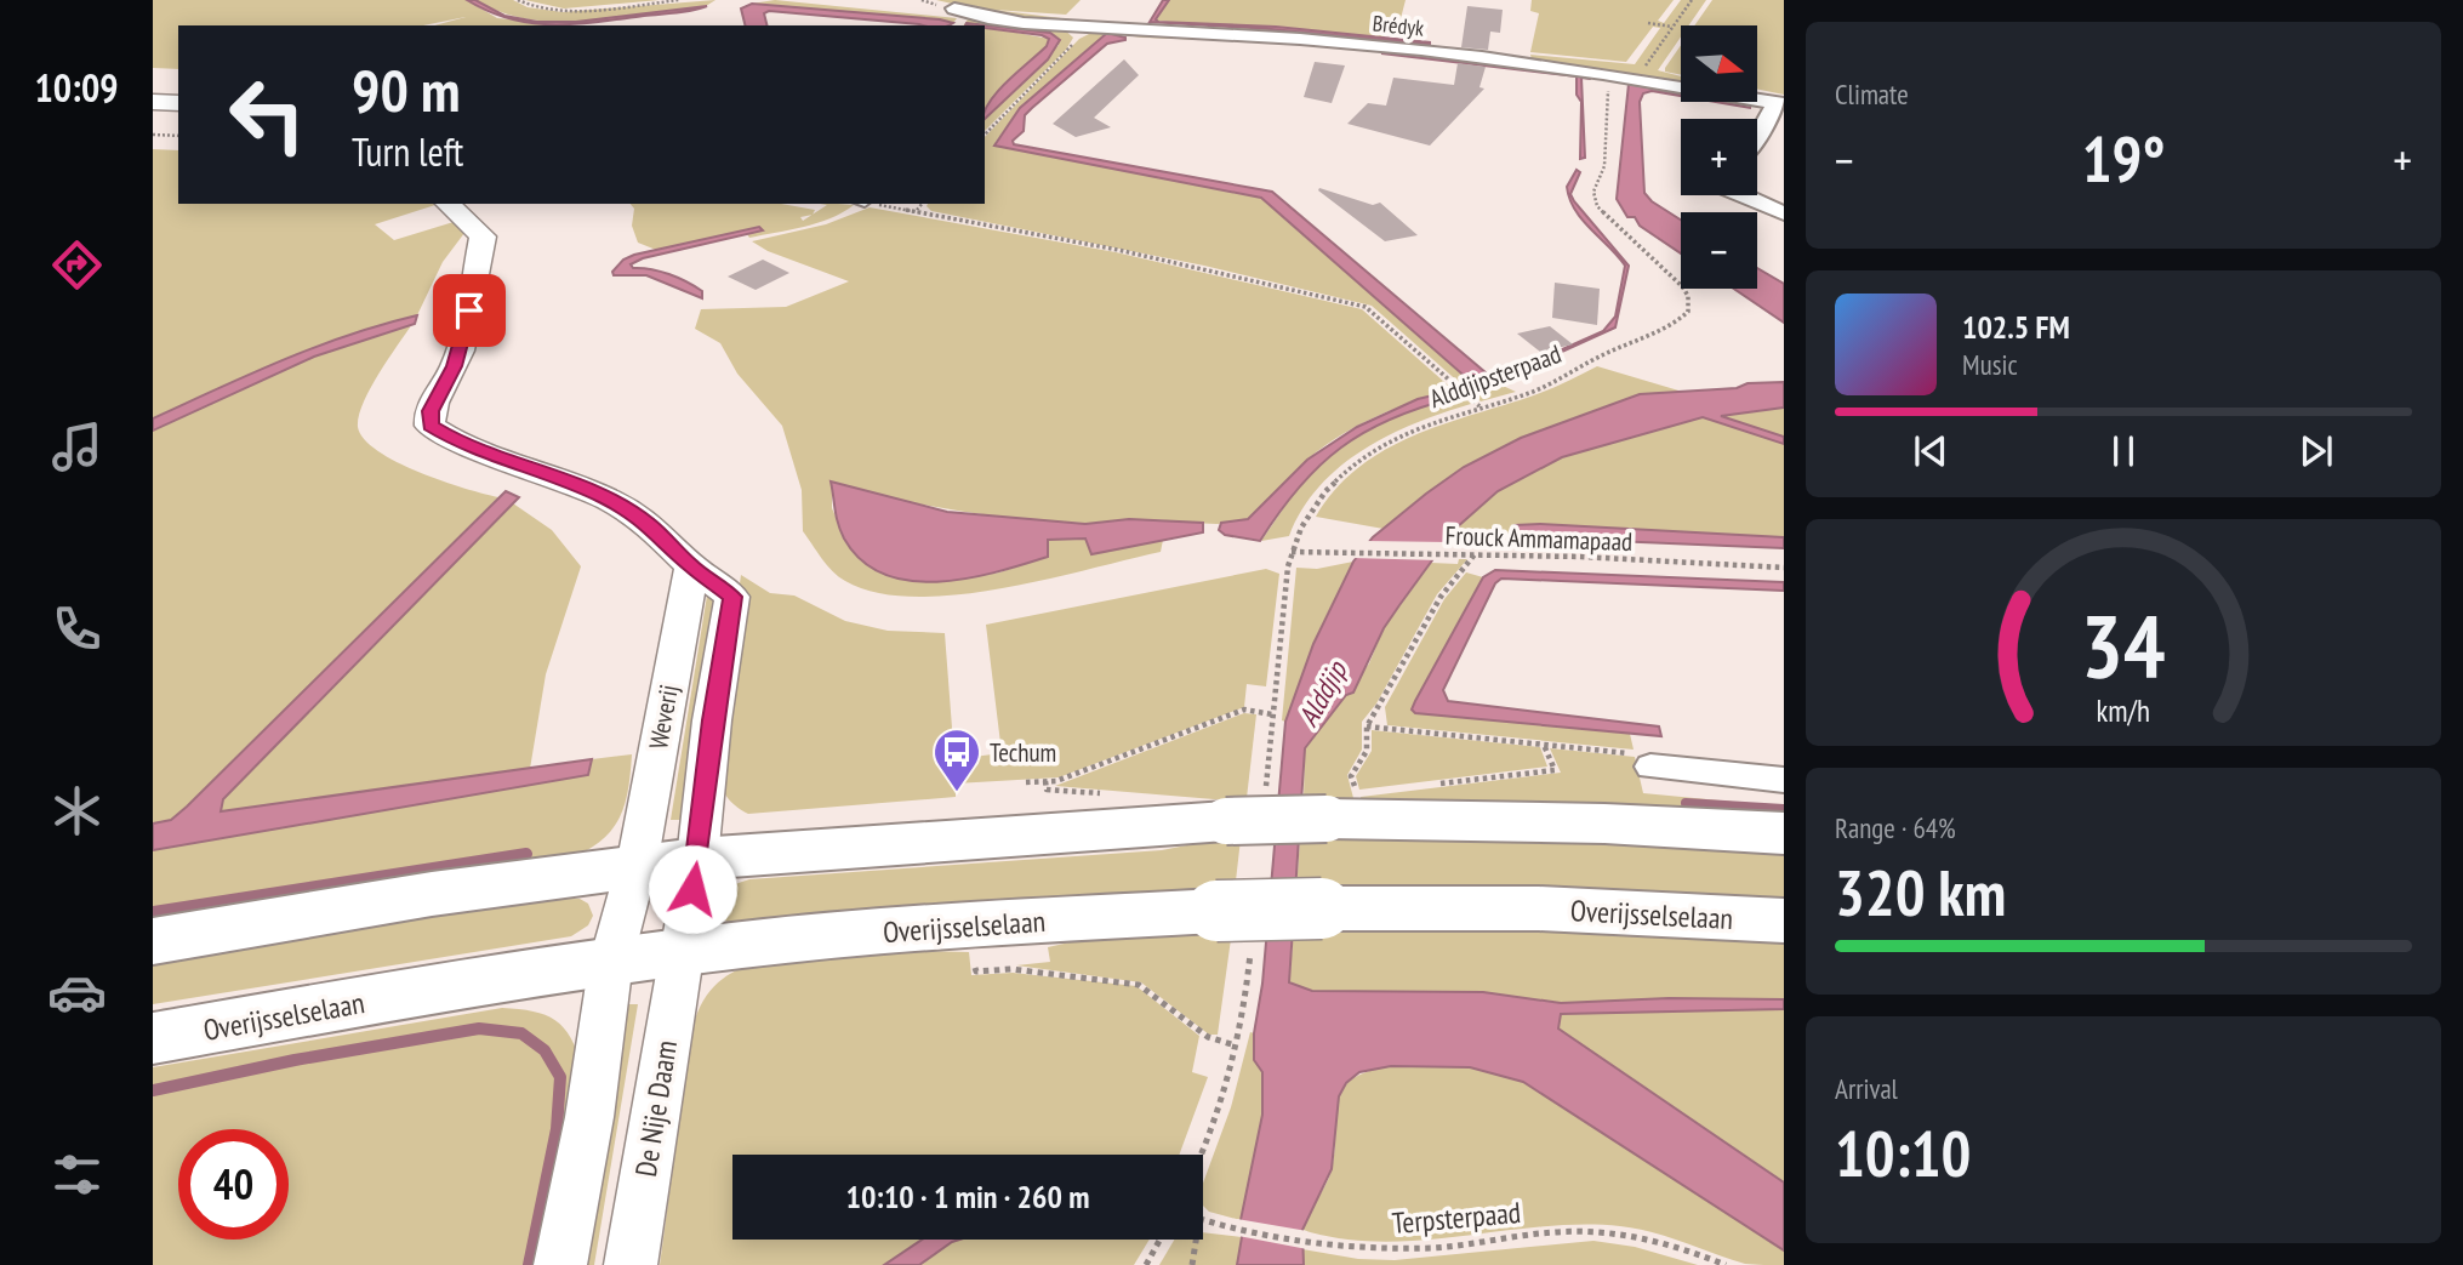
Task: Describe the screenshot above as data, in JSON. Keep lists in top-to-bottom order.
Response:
{
  "streets": {
    "main road": ["Overijsselselaan"],
    "street": ["Brédyk", "Weverij", "De Nije Daam"],
    "path": ["Alddjipsterpaad", "Frouck Ammamapaad", "Terpsterpaad"]
  },
  "crossings": [
    ["Brédyk", "Alddjipsterpaad"],
    ["Alddjipsterpaad", "Frouck Ammamapaad"],
    ["Weverij", "Overijsselselaan"],
    ["Weverij", "De Nije Daam"],
    ["Overijsselselaan", "De Nije Daam"]
  ],
  "water": ["Alddjip"],
  "places": {
    "bus stop": ["Techum"]
  },
  "north": "right",
  "page": {
    "tabs": "10:09",
    "tile": [
      "Climate",
      ["Range · 64%", "320 km"],
      ["Arrival", "10:10"]
    ],
    "map_buttons": ["+", "−"],
    "turn": ["90 m", "Turn left"],
    "heat": ["−", "19°", "+"],
    "song": ["102.5 FM", "Music"],
    "limit": "40",
    "trip": "10:10 · 1 min · 260 m",
    "gauge": ["34", "km/h"]
  }
}
